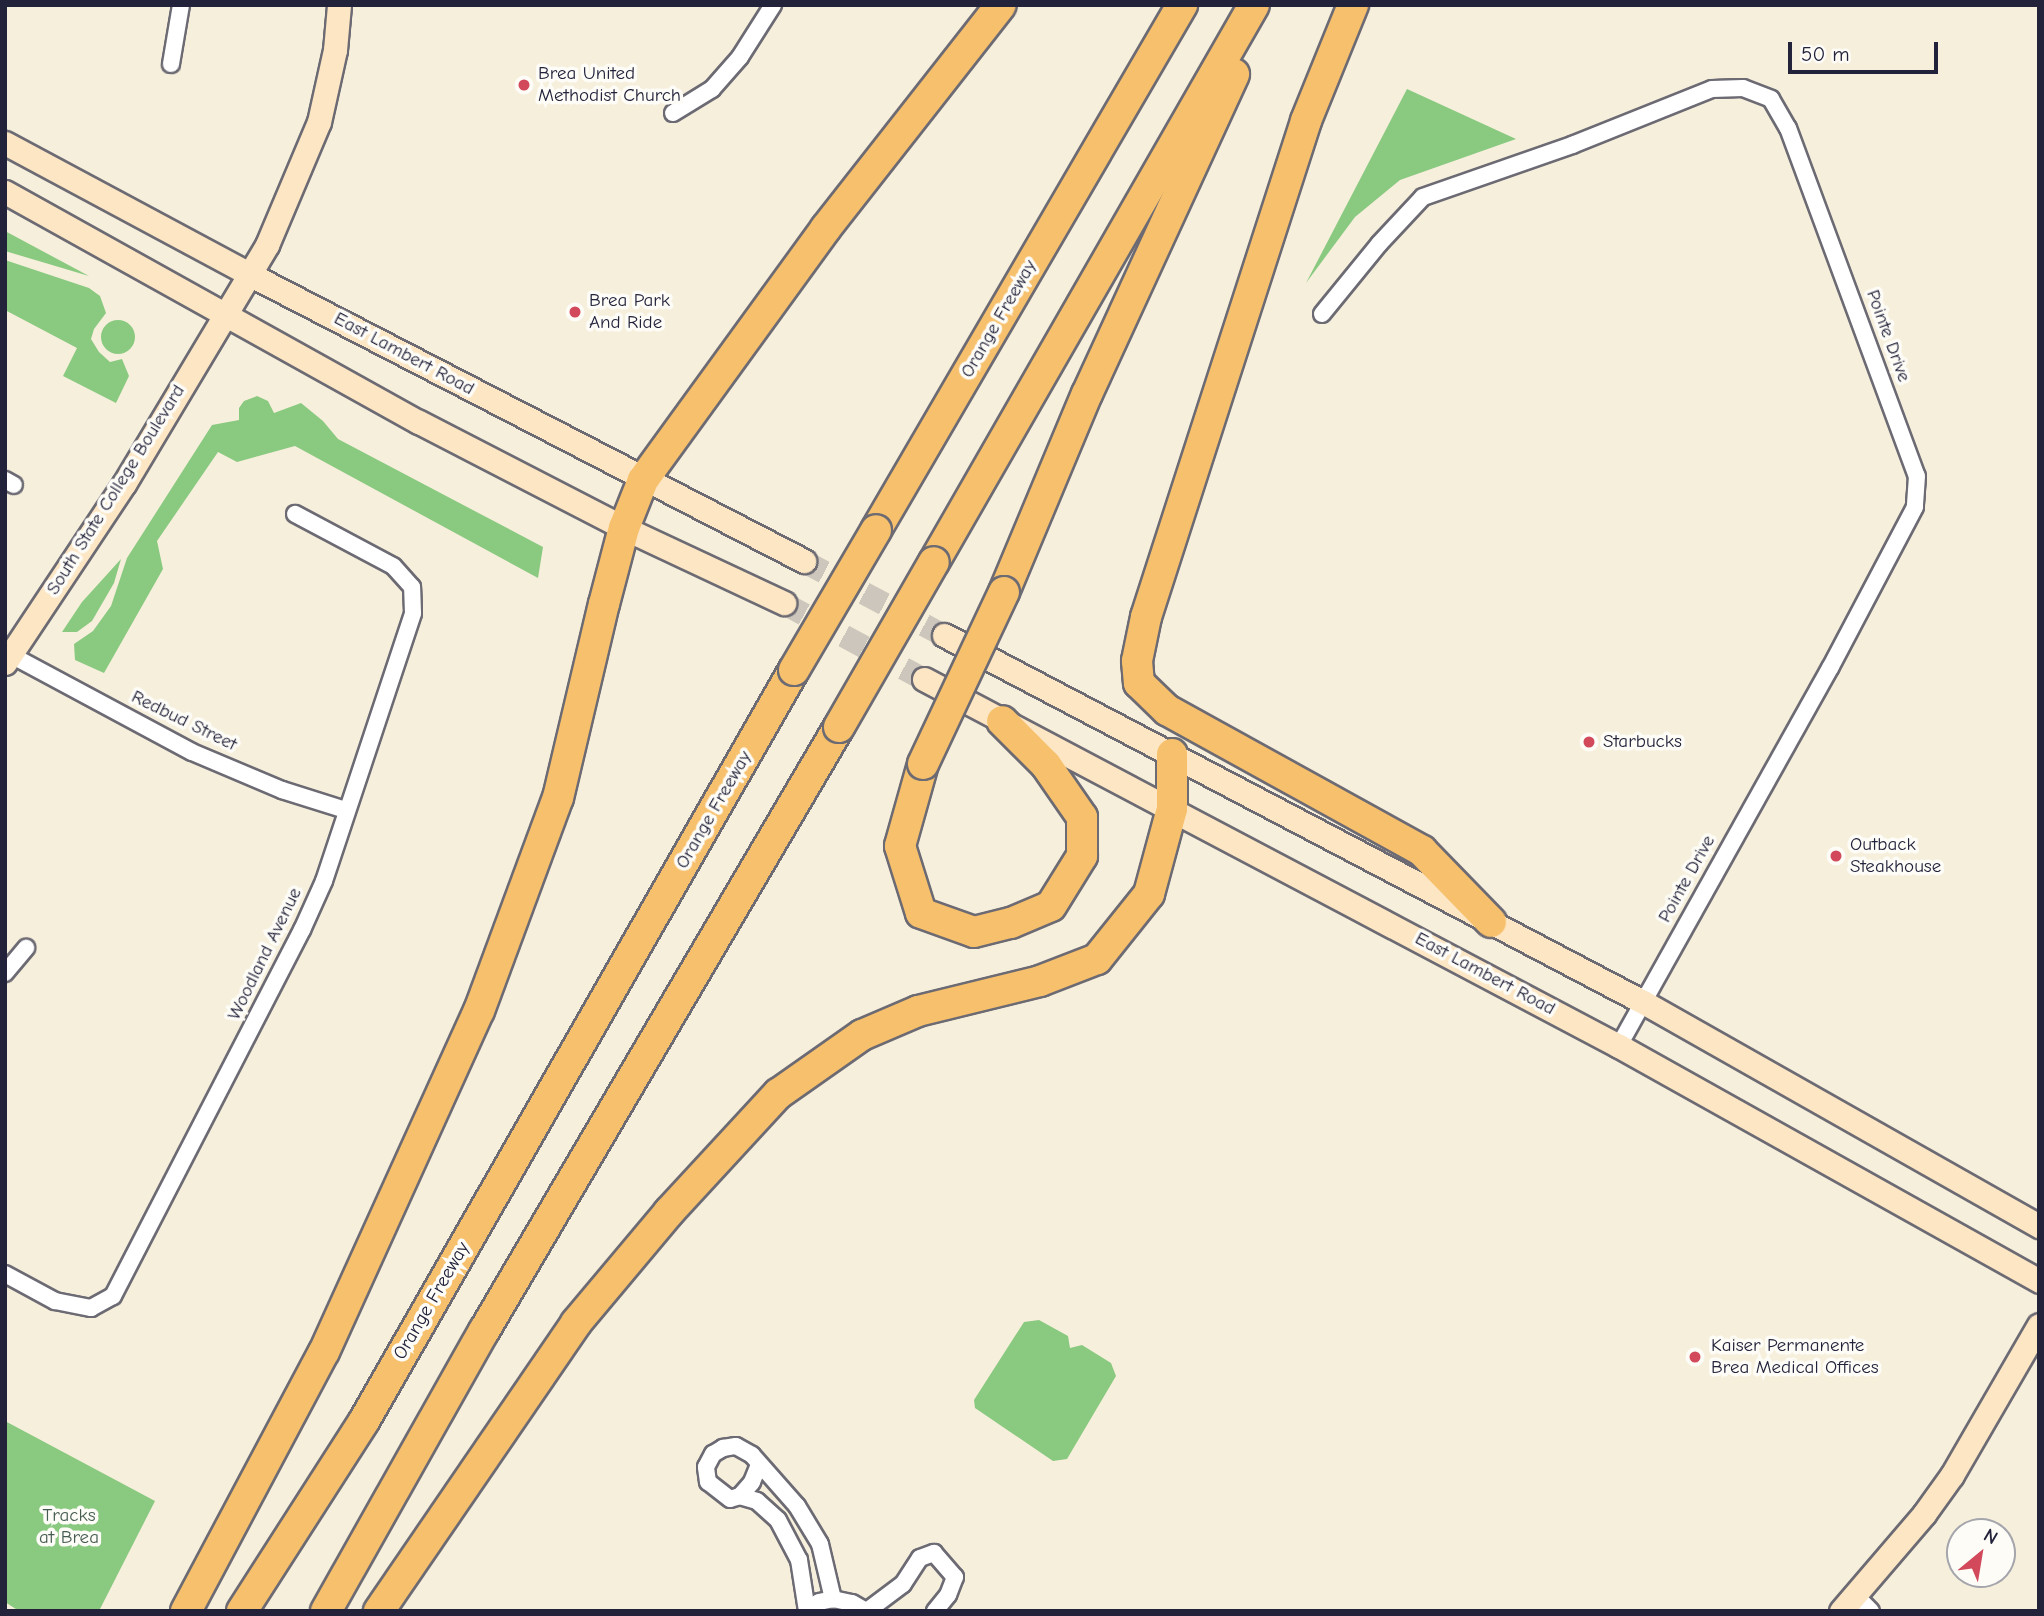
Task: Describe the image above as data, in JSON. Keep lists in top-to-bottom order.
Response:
{
  "streets": {
    "highway": ["Orange Freeway"],
    "main road": ["East Lambert Road", "South State College Boulevard"],
    "street": ["Pointe Drive", "Redbud Street", "Woodland Avenue"]
  },
  "crossings": [
    ["Pointe Drive", "East Lambert Road"],
    ["East Lambert Road", "South State College Boulevard"],
    ["South State College Boulevard", "Redbud Street"],
    ["Redbud Street", "Woodland Avenue"]
  ],
  "parks": ["Tracks at Brea"],
  "places": [
    "Brea United Methodist Church",
    "Brea Park And Ride",
    "Starbucks",
    "Outback Steakhouse",
    "Kaiser Permanente Brea Medical Offices"
  ],
  "scale_bar": "50 m",
  "north": "top right"
}
